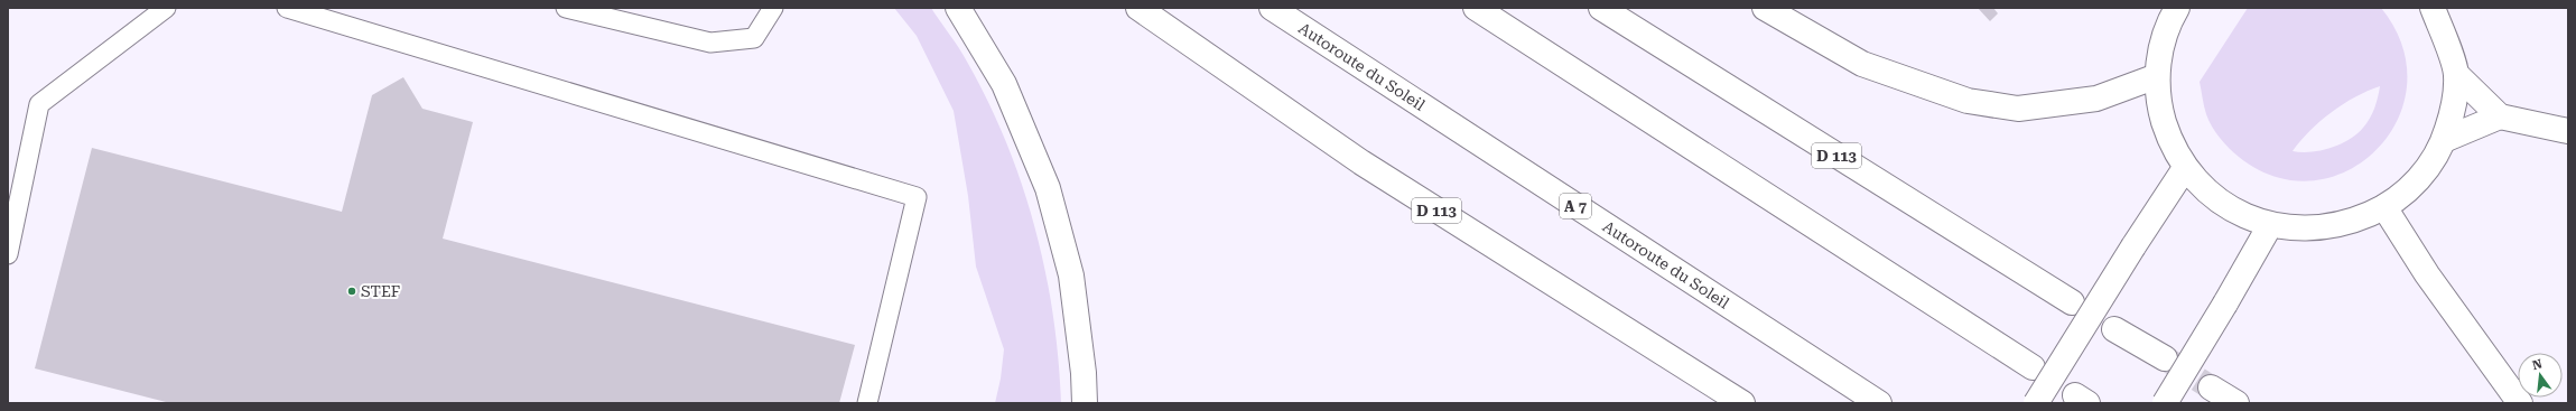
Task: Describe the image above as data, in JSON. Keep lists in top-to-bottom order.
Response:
{
  "streets": {
    "main road": ["Autoroute du Soleil", "D 113", "A 7"]
  },
  "places": ["STEF"],
  "north": "top"
}
